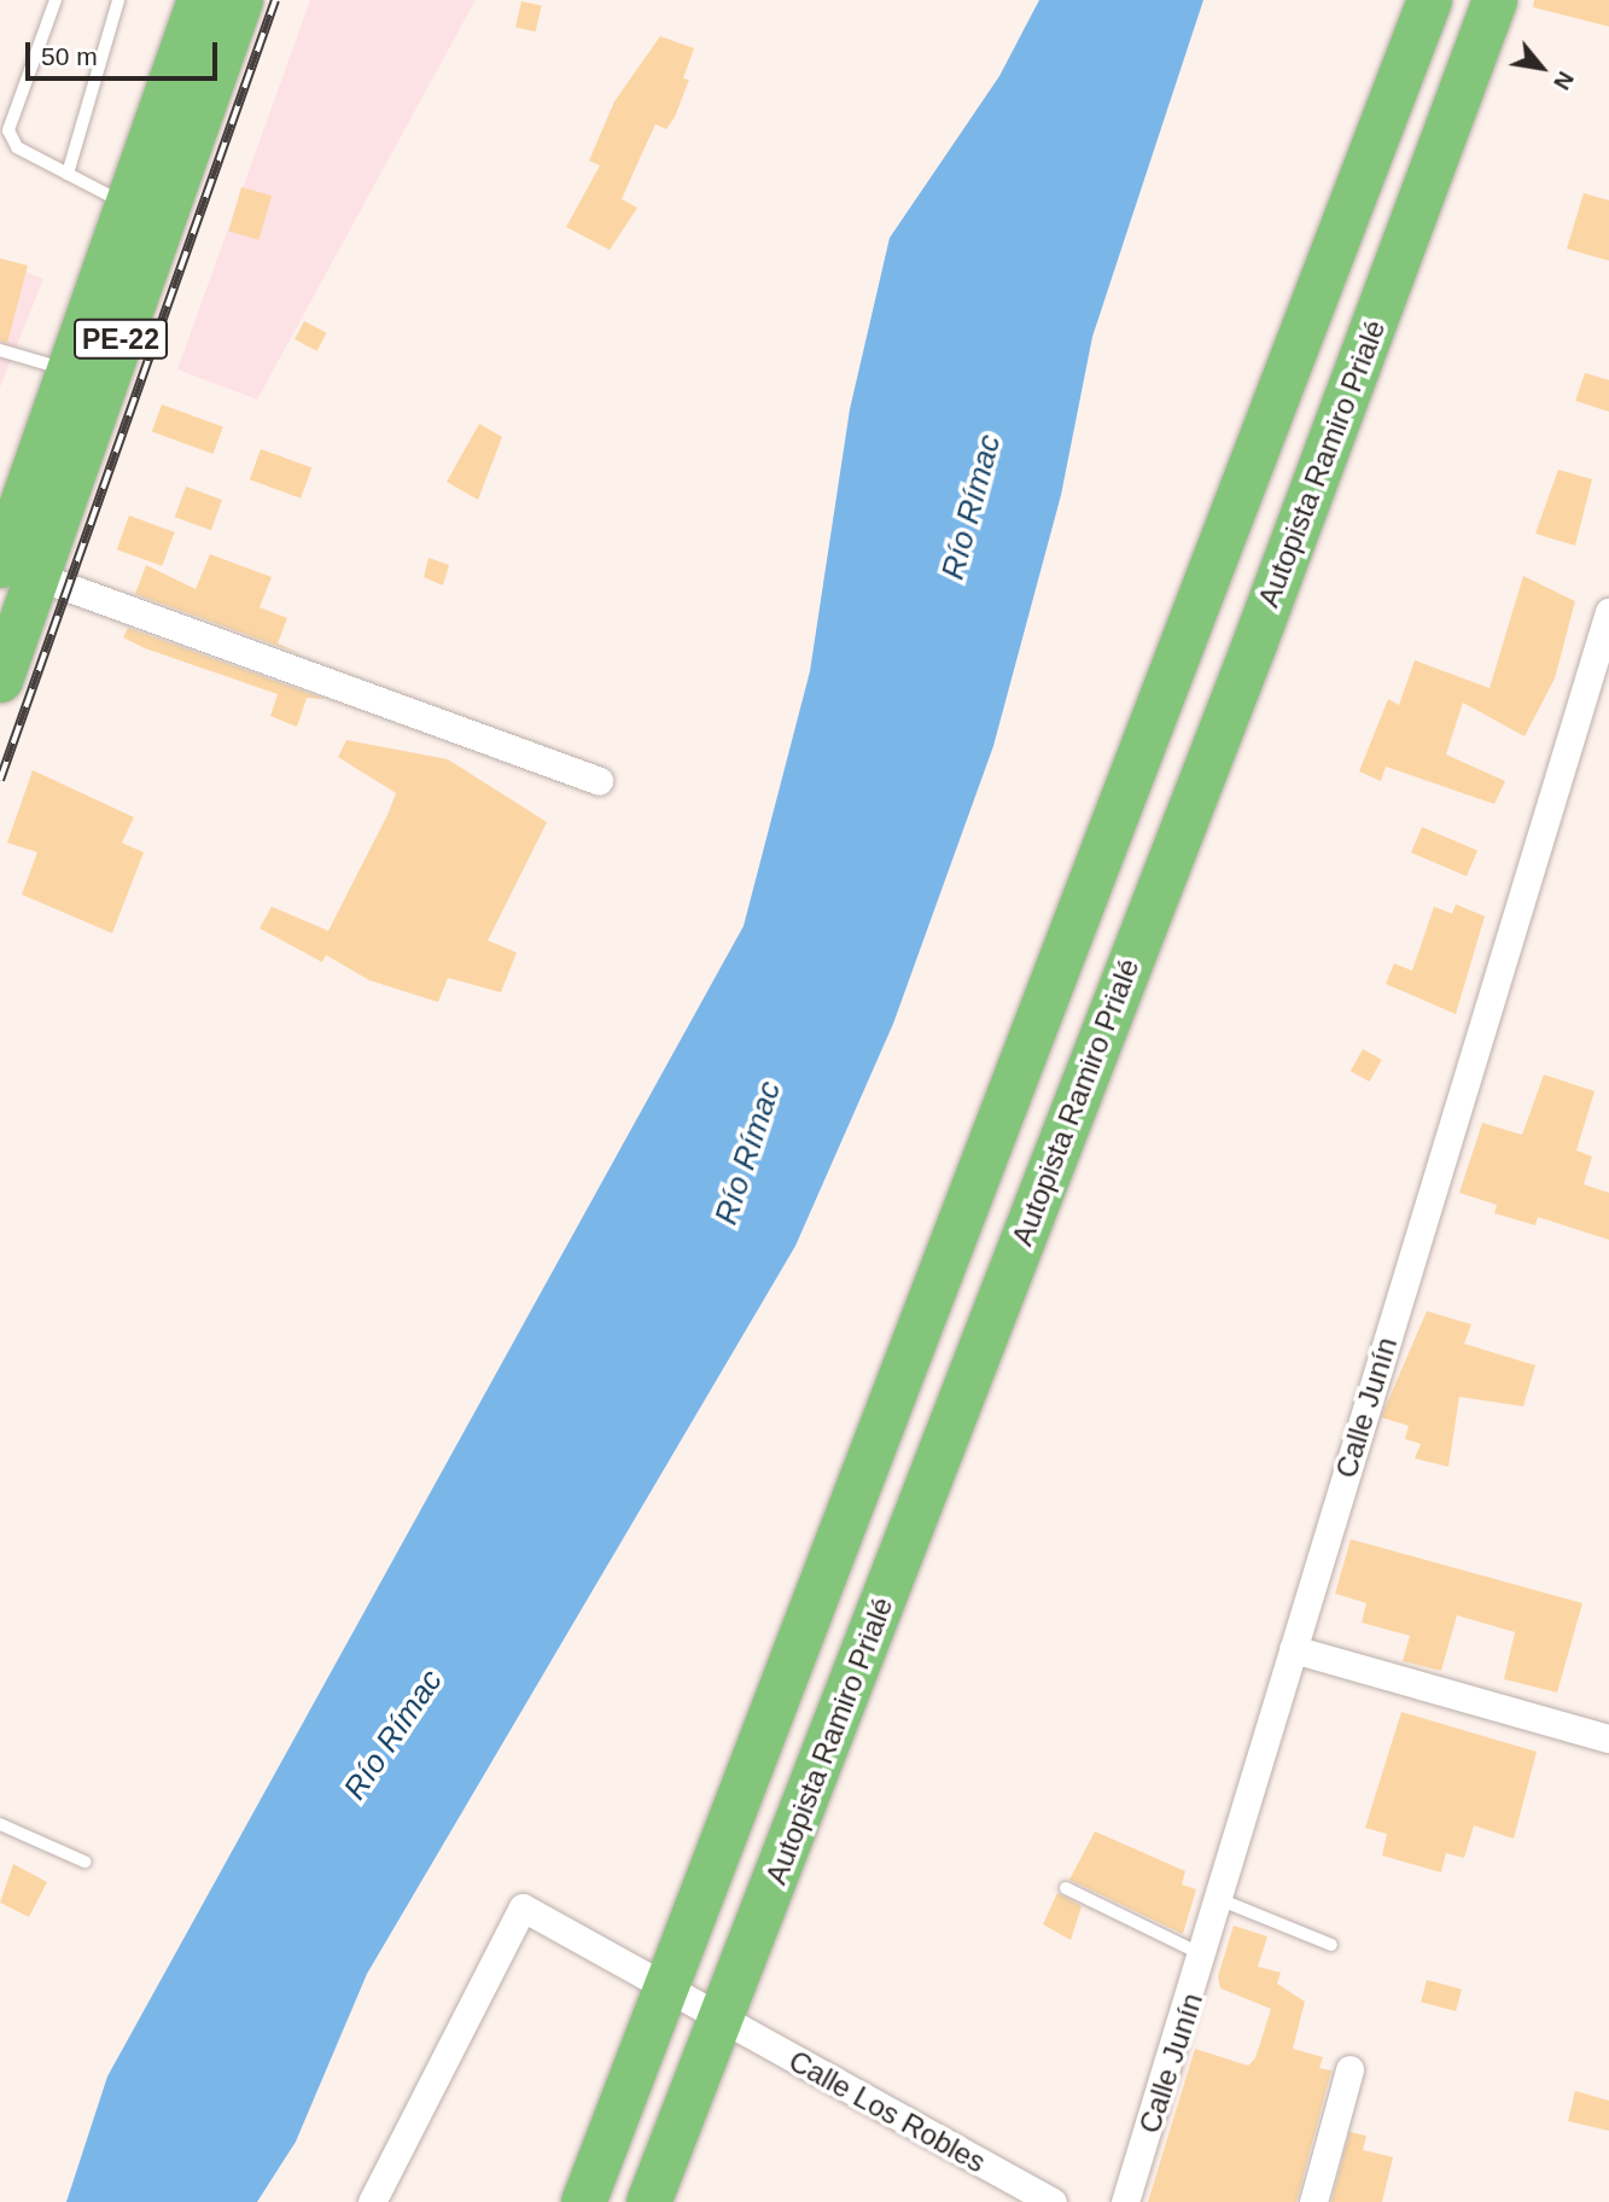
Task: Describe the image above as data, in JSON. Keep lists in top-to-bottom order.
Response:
{
  "streets": {
    "highway": ["PE-22", "Autopista Ramiro Prialé"],
    "street": ["Calle Junín", "Calle Los Robles"]
  },
  "crossings": [
    ["Autopista Ramiro Prialé", "Calle Los Robles"]
  ],
  "water": ["Río Rímac"],
  "scale_bar": "50 m",
  "north": "bottom right"
}
